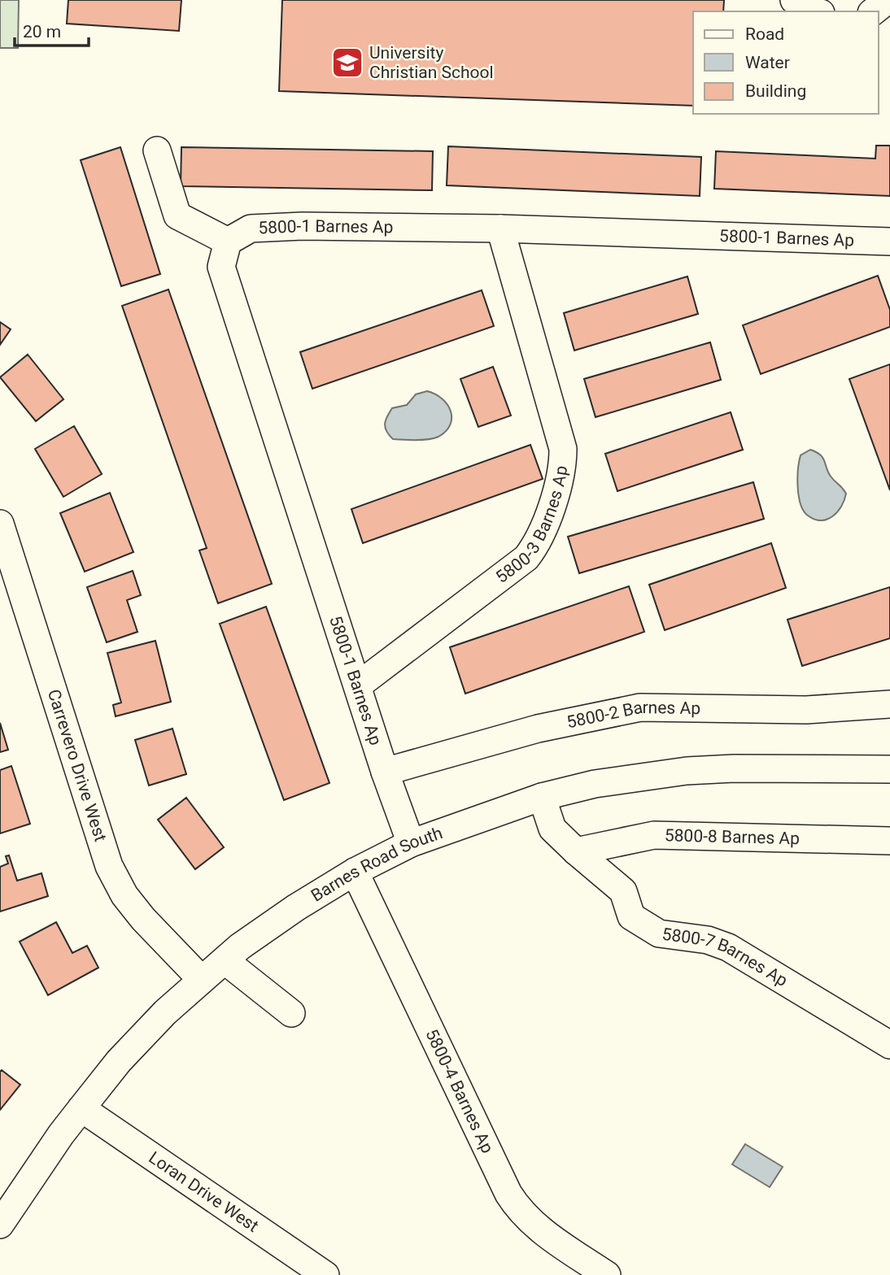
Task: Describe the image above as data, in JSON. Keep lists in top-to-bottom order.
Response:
{
  "streets": {
    "street": [
      "5800-1 Barnes Ap",
      "5800-3 Barnes Ap",
      "5800-2 Barnes Ap",
      "Carrevero Drive West",
      "5800-8 Barnes Ap",
      "Barnes Road South",
      "5800-7 Barnes Ap",
      "5800-4 Barnes Ap",
      "Loran Drive West"
    ]
  },
  "crossings": [
    ["5800-1 Barnes Ap", "5800-3 Barnes Ap"],
    ["5800-1 Barnes Ap", "5800-2 Barnes Ap"],
    ["5800-1 Barnes Ap", "Barnes Road South"],
    ["Carrevero Drive West", "Barnes Road South"],
    ["5800-8 Barnes Ap", "5800-7 Barnes Ap"],
    ["Barnes Road South", "5800-7 Barnes Ap"],
    ["Barnes Road South", "5800-4 Barnes Ap"],
    ["Barnes Road South", "Loran Drive West"]
  ],
  "places": {
    "school or university": ["University Christian School"]
  },
  "legend": ["Road", "Water", "Building"],
  "scale_bar": "20 m"
}
